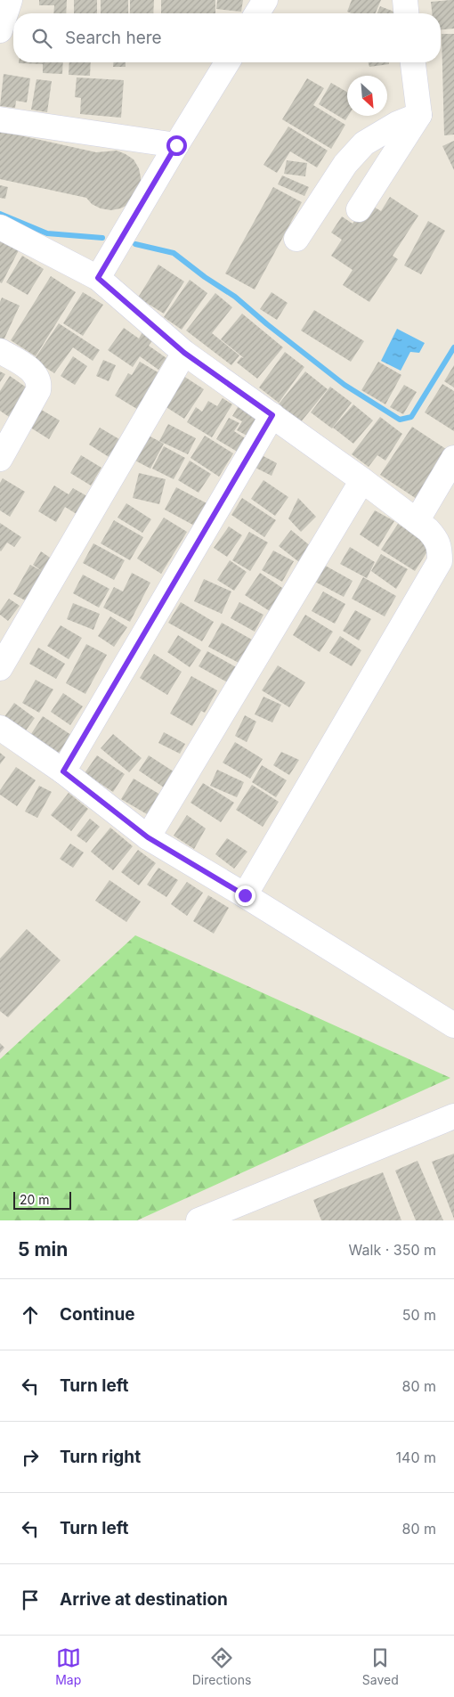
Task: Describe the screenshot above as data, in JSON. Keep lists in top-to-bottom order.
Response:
{
  "scale_bar": "20 m",
  "north": "bottom right",
  "page": {
    "search": "Search here",
    "scale": "20 m",
    "heading": ["5 min", "Walk · 350 m"],
    "list": [
      ["Continue", "50 m"],
      ["Turn left", "80 m"],
      ["Turn right", "140 m"],
      ["Turn left", "80 m"],
      "Arrive at destination"
    ],
    "nav": ["Map", "Directions", "Saved"]
  }
}
